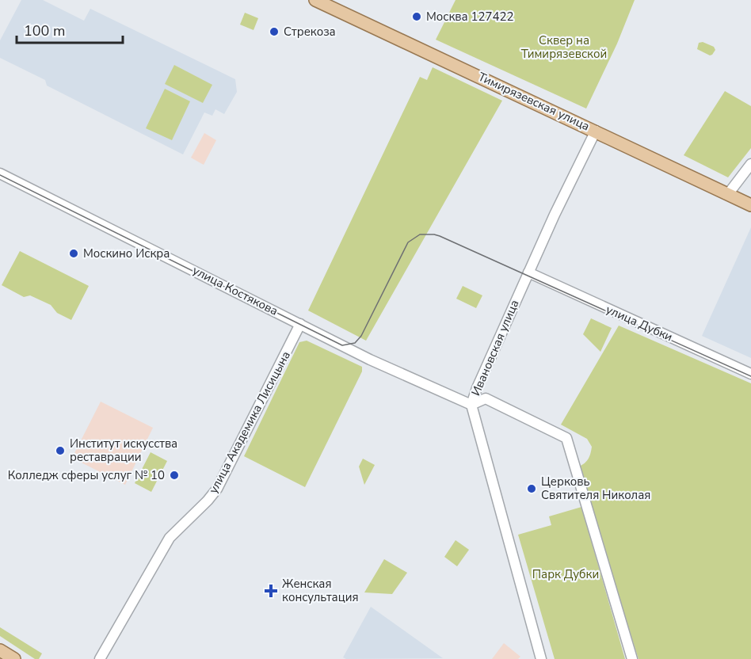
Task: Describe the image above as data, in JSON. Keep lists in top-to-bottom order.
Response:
{
  "streets": {
    "main road": ["Тимирязевская улица"],
    "street": [
      "улица Костякова",
      "улица Дубки",
      "Ивановская улица",
      "улица Академика Лисицына"
    ]
  },
  "crossings": [
    ["Тимирязевская улица", "Ивановская улица"],
    ["улица Костякова", "Ивановская улица"],
    ["улица Костякова", "улица Академика Лисицына"],
    ["улица Дубки", "Ивановская улица"]
  ],
  "parks": ["Сквер на Тимирязевской", "Парк Дубки"],
  "places": {
    "other": [
      "Москва 127422",
      "Стрекоза",
      "Москино Искра",
      "Институт искусства реставрации",
      "Колледж сферы услуг № 10",
      "Церковь Святителя Николая"
    ],
    "health": ["Женская консультация"]
  },
  "scale_bar": "100 m"
}
